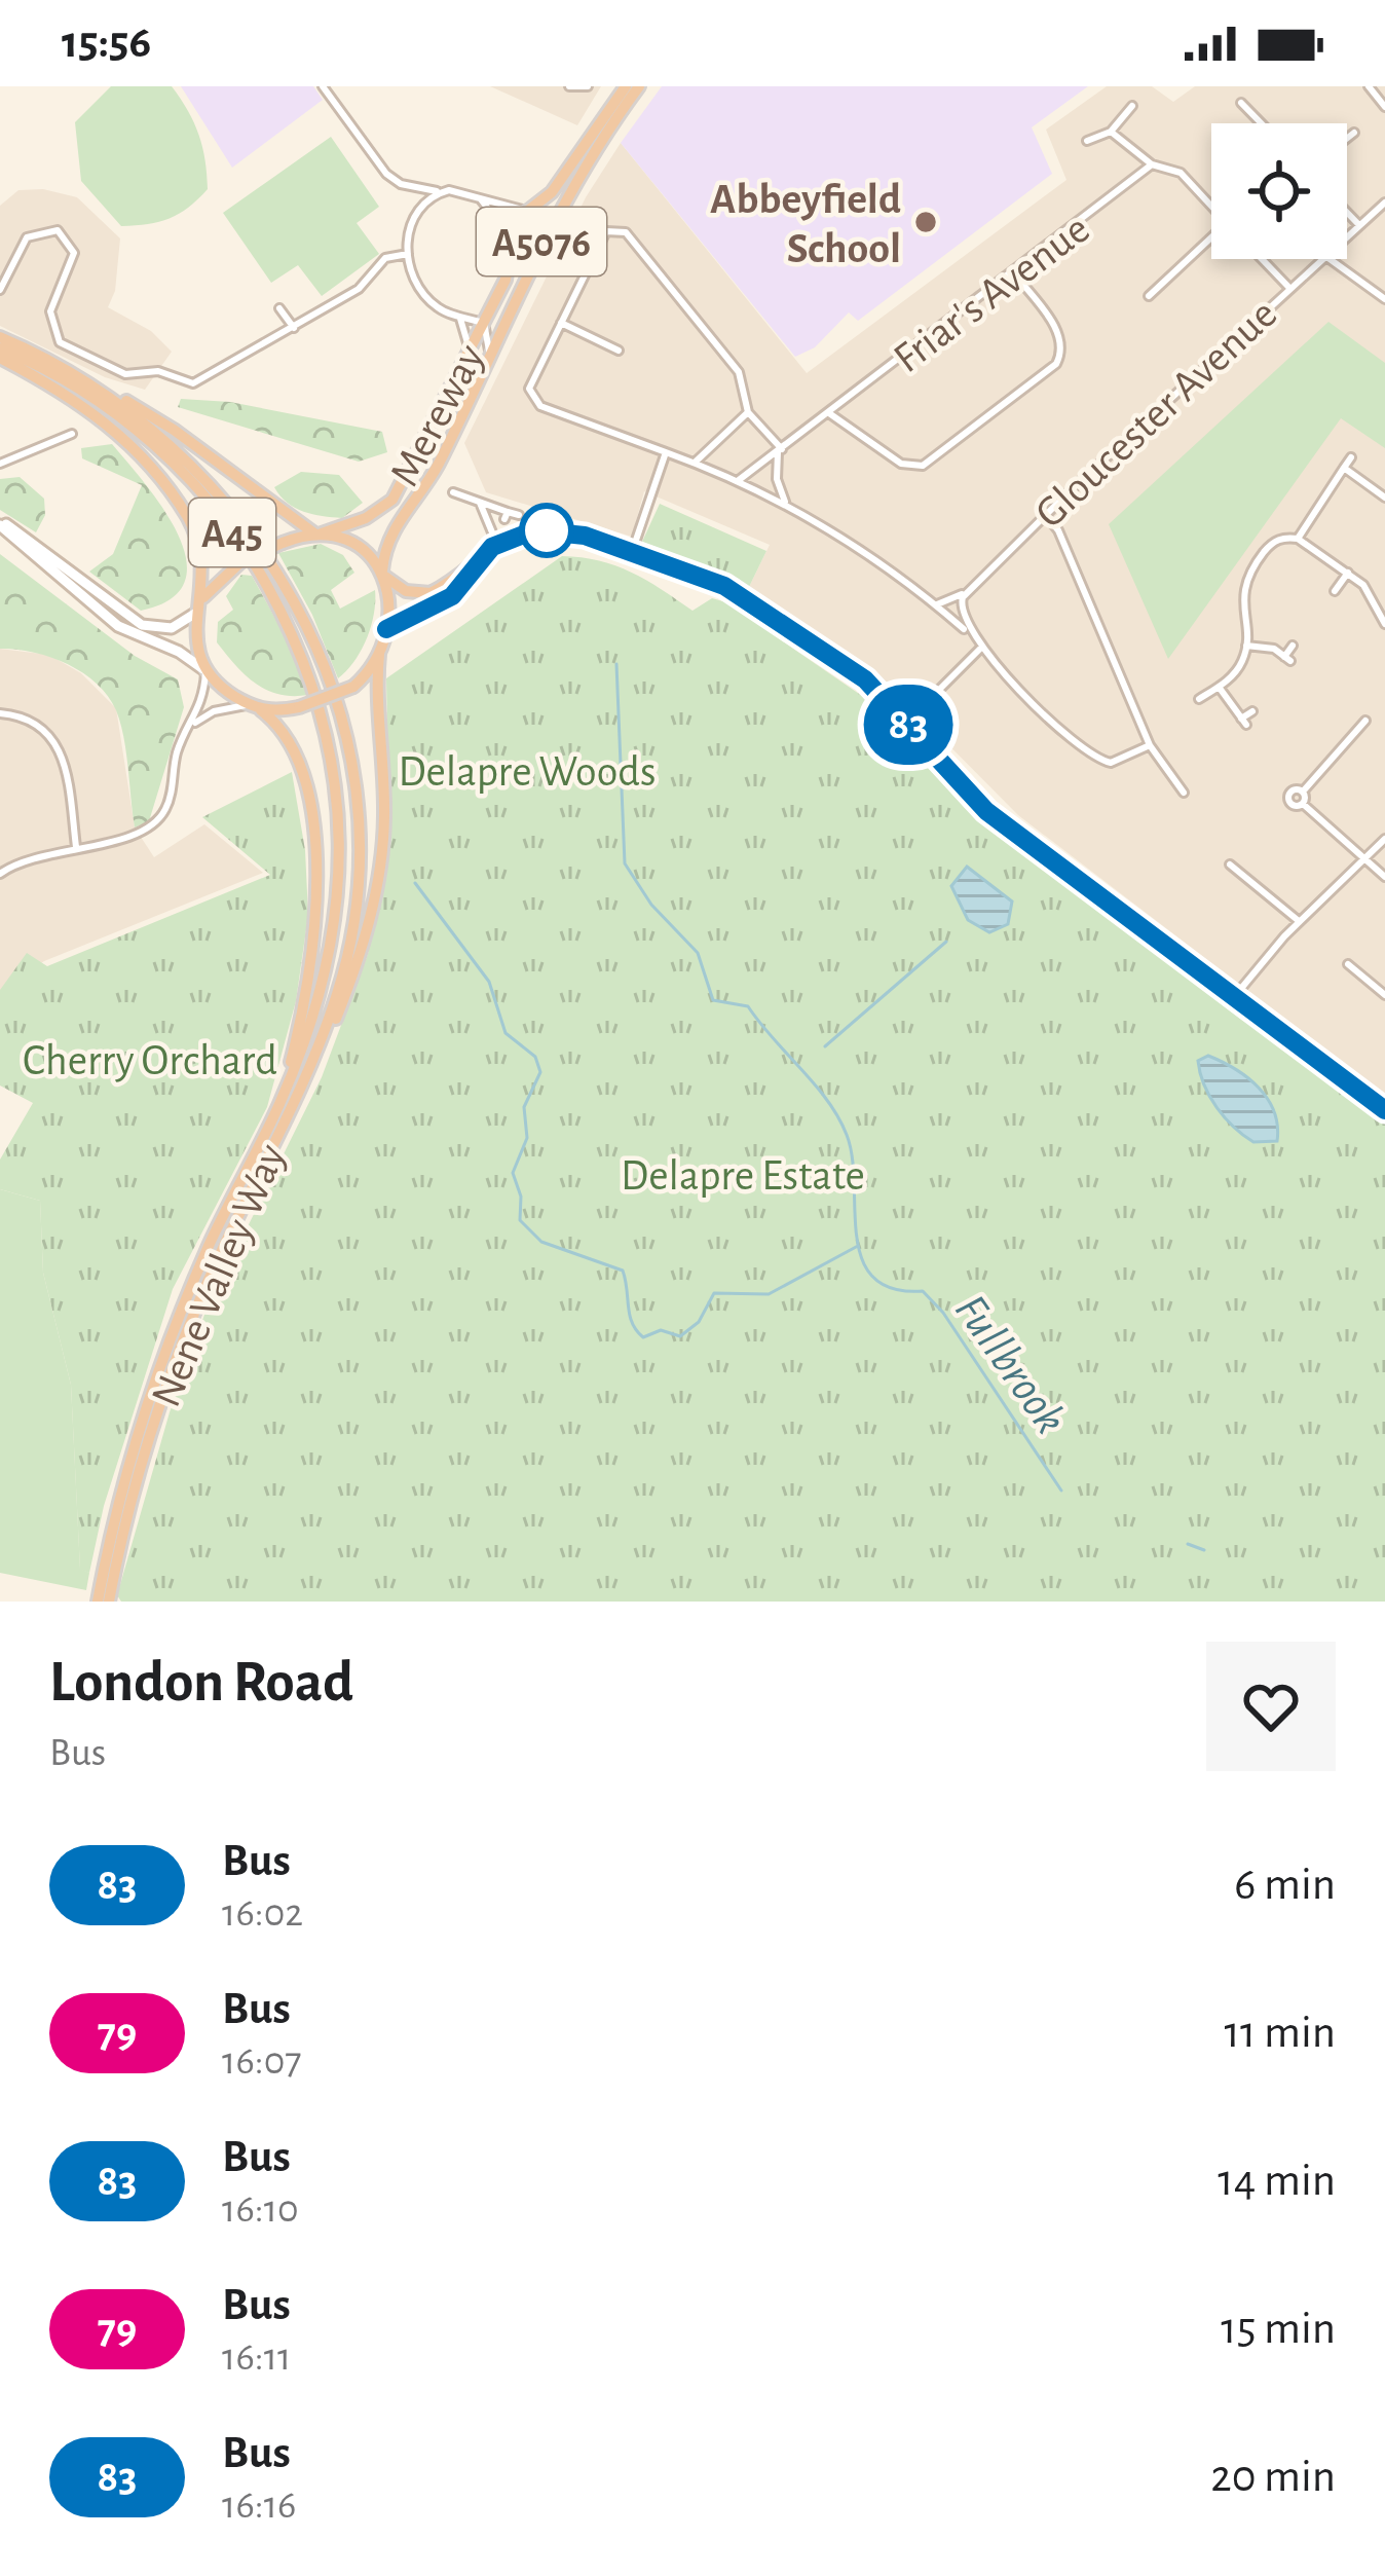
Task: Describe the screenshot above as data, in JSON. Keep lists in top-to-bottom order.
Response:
{
  "streets": {
    "highway": [
      "A5076",
      "Mereway",
      "A45",
      "Nene Valley Way"
    ],
    "street": ["Friar's Avenue", "Gloucester Avenue"]
  },
  "crossings": [
    ["A45", "Nene Valley Way"]
  ],
  "water": ["Fullbrook"],
  "parks": ["Delapre Woods", "Cherry Orchard", "Delapre Estate"],
  "places": ["Abbeyfield School"],
  "lines": ["bus line 83"],
  "page": {
    "status": "15:56",
    "on_map": "83",
    "heading": ["London Road", "Bus"],
    "list": [
      {
        "mark": "83",
        "name": "Bus",
        "note": "16:02",
        "value": "6 min"
      },
      {
        "mark": "79",
        "name": "Bus",
        "note": "16:07",
        "value": "11 min"
      },
      {
        "mark": "83",
        "name": "Bus",
        "note": "16:10",
        "value": "14 min"
      },
      {
        "mark": "79",
        "name": "Bus",
        "note": "16:11",
        "value": "15 min"
      },
      {
        "mark": "83",
        "name": "Bus",
        "note": "16:16",
        "value": "20 min"
      }
    ]
  }
}
